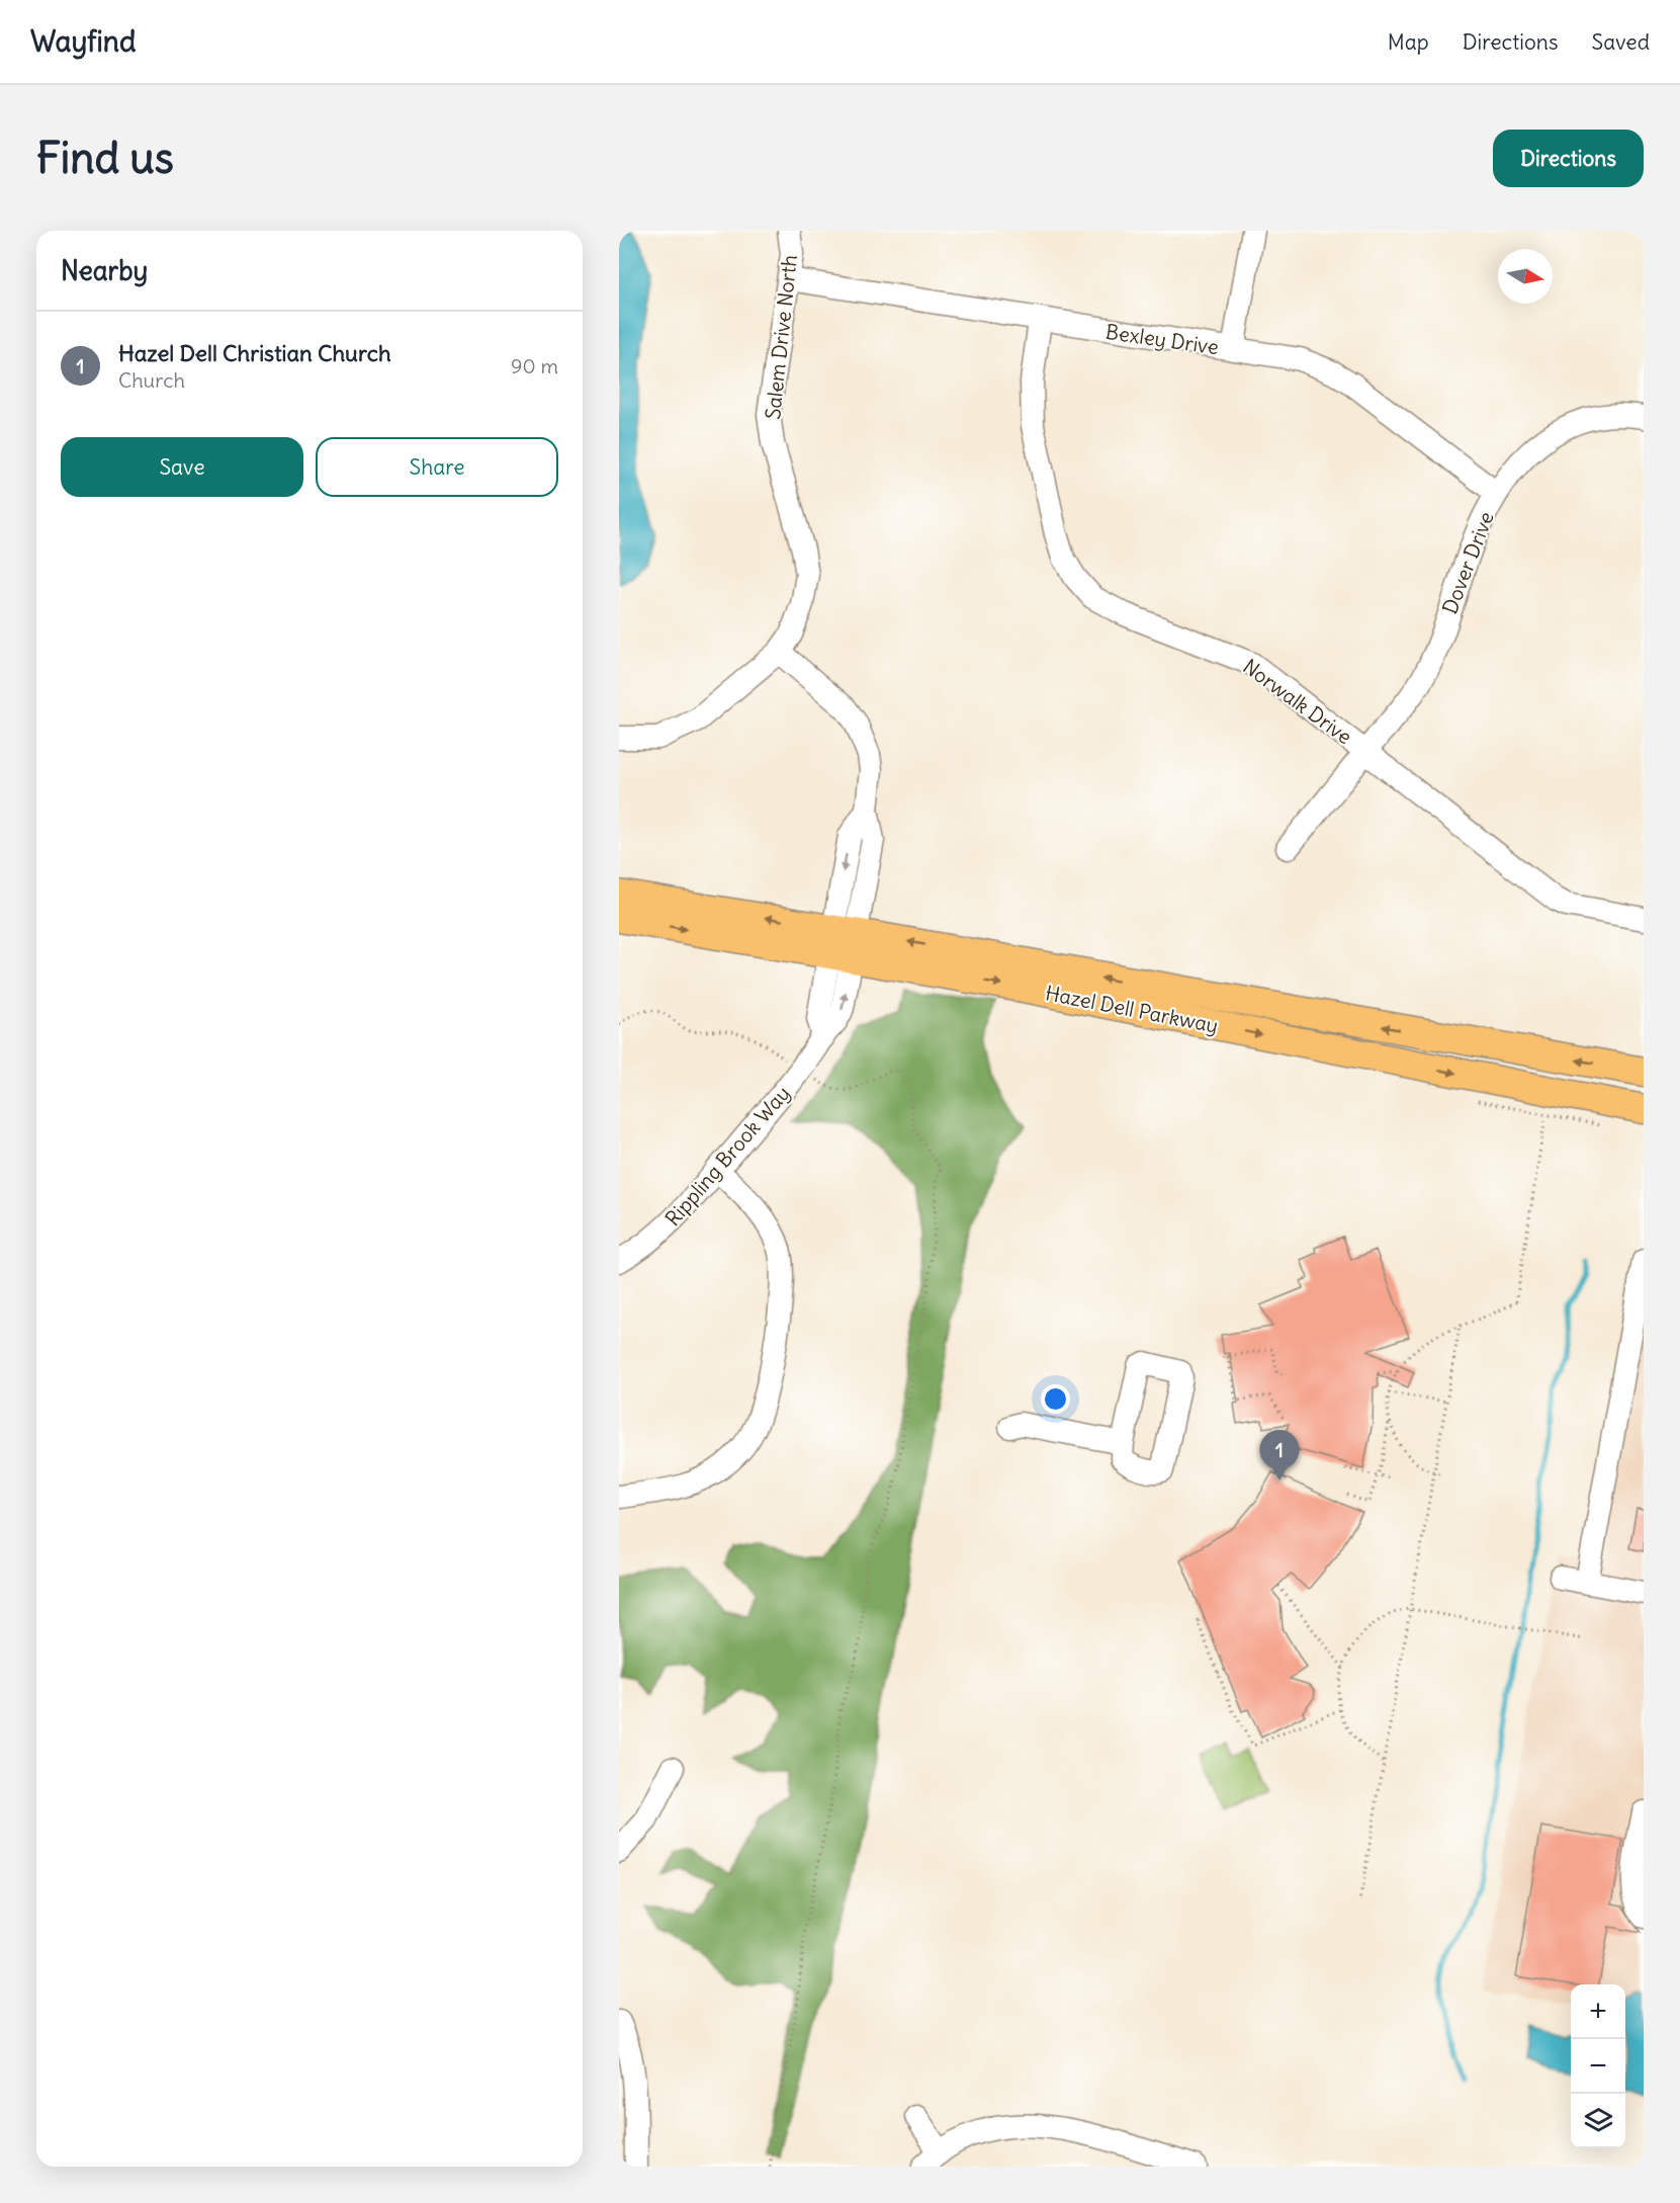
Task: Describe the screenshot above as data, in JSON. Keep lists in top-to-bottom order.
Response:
{
  "streets": {
    "main road": ["Hazel Dell Parkway"],
    "street": [
      "Salem Drive North",
      "Bexley Drive",
      "Dover Drive",
      "Norwalk Drive",
      "Rippling Brook Way"
    ]
  },
  "crossings": [
    ["Salem Drive North", "Bexley Drive"],
    ["Salem Drive North", "Rippling Brook Way"],
    ["Bexley Drive", "Dover Drive"],
    ["Bexley Drive", "Norwalk Drive"],
    ["Dover Drive", "Norwalk Drive"],
    ["Hazel Dell Parkway", "Rippling Brook Way"]
  ],
  "north": "right",
  "page": {
    "header": "Wayfind",
    "nav": ["Map", "Directions", "Saved"],
    "buttons": [
      "Directions",
      ["Save", "Share"]
    ],
    "title": "Find us",
    "heading": "Nearby",
    "list": [
      {
        "mark": "1",
        "name": "Hazel Dell Christian Church",
        "note": "Church",
        "value": "90 m"
      }
    ],
    "pins": "1",
    "map_buttons": ["+", "−"]
  }
}
